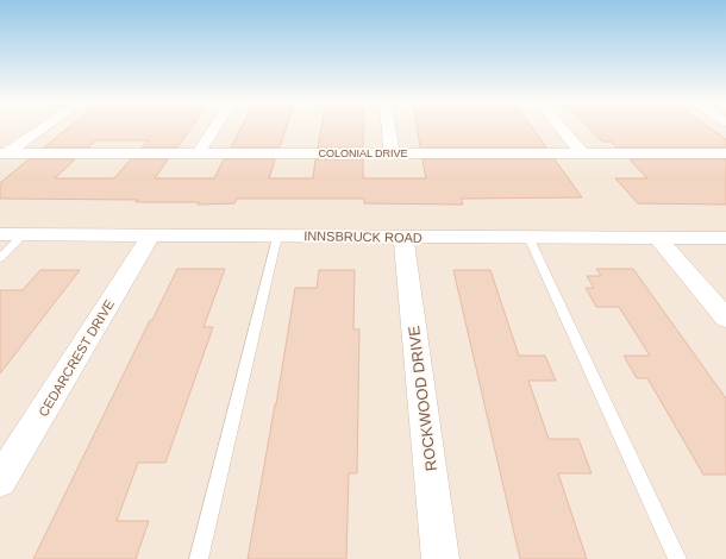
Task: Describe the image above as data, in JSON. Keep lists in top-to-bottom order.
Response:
{
  "streets": {
    "street": [
      "COLONIAL DRIVE",
      "INNSBRUCK ROAD",
      "CEDARCREST DRIVE",
      "ROCKWOOD DRIVE"
    ]
  },
  "crossings": [
    ["INNSBRUCK ROAD", "CEDARCREST DRIVE"],
    ["INNSBRUCK ROAD", "ROCKWOOD DRIVE"]
  ]
}
